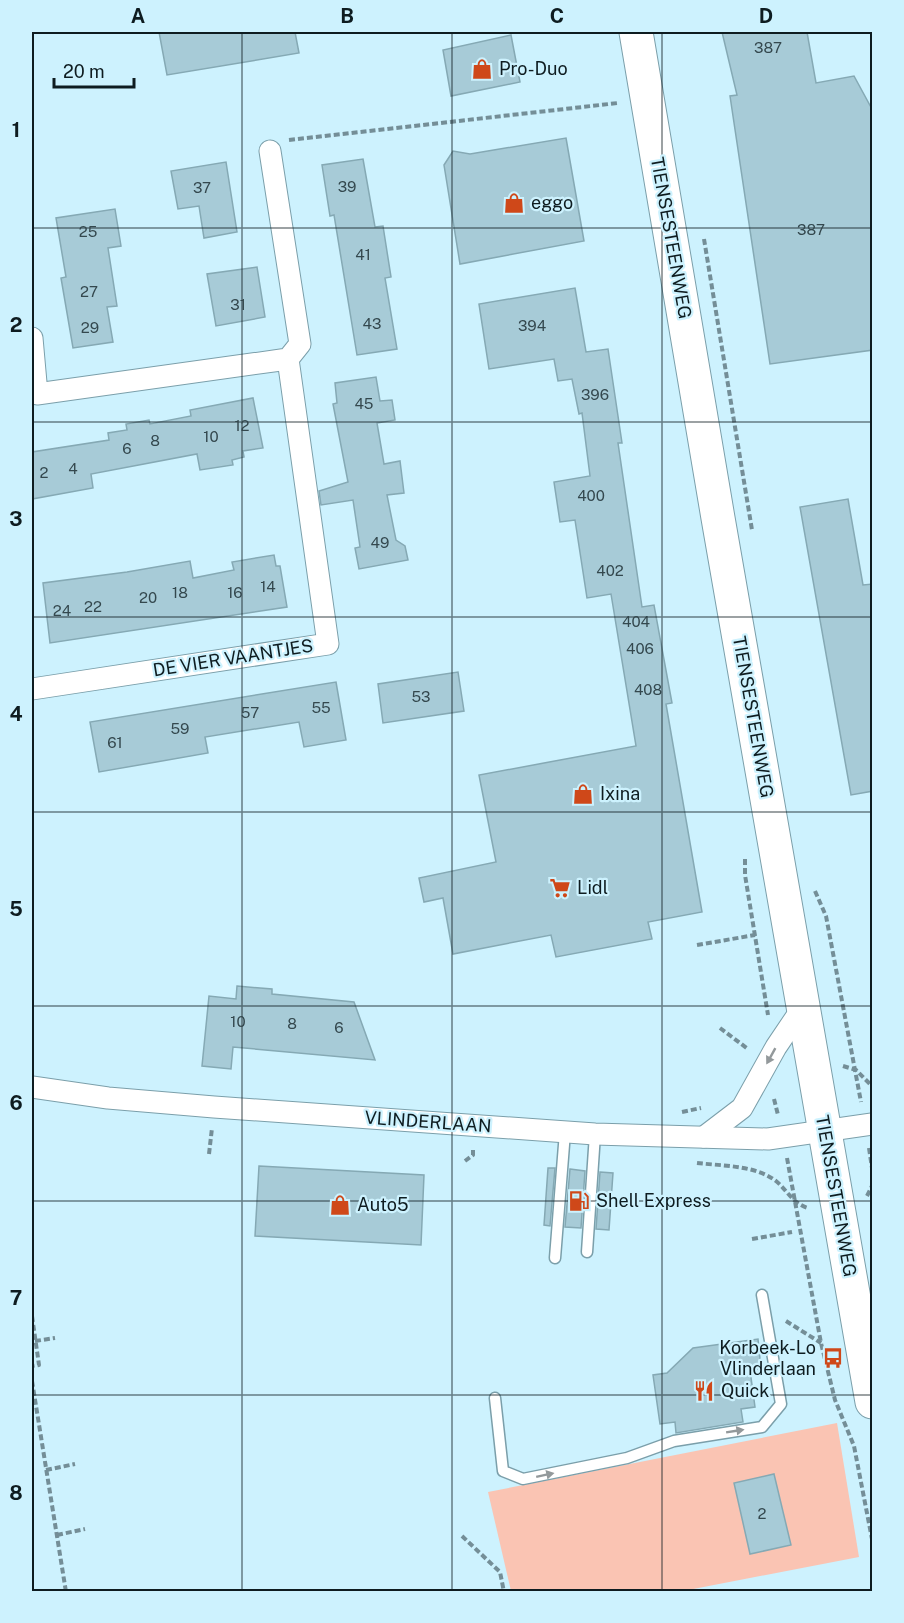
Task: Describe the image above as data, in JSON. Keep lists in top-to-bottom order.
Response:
{
  "streets": {
    "main road": ["TIENSESTEENWEG"],
    "street": ["DE VIER VAANTJES", "VLINDERLAAN"]
  },
  "crossings": [
    ["TIENSESTEENWEG", "VLINDERLAAN"]
  ],
  "places": {
    "shop": [
      "Pro-Duo",
      "eggo",
      "Ixina",
      "Auto5"
    ],
    "supermarket": ["Lidl"],
    "fuel station": ["Shell Express"],
    "bus stop": ["Korbeek-Lo Vlinderlaan"],
    "restaurant": ["Quick"]
  },
  "house_numbers": [
    "387",
    "39",
    "37",
    "387",
    "25",
    "41",
    "27",
    "31",
    "43",
    "394",
    "29",
    "396",
    "45",
    "12",
    "10",
    "8",
    "6",
    "4",
    "2",
    "400",
    "49",
    "402",
    "14",
    "18",
    "16",
    "20",
    "22",
    "24",
    "404",
    "406",
    "408",
    "53",
    "55",
    "57",
    "59",
    "61",
    "10",
    "8",
    "6",
    "2"
  ],
  "scale_bar": "20 m",
  "grid": {
    "columns": [
      "A",
      "B",
      "C",
      "D"
    ],
    "rows": [
      "1",
      "2",
      "3",
      "4",
      "5",
      "6",
      "7",
      "8"
    ]
  }
}
